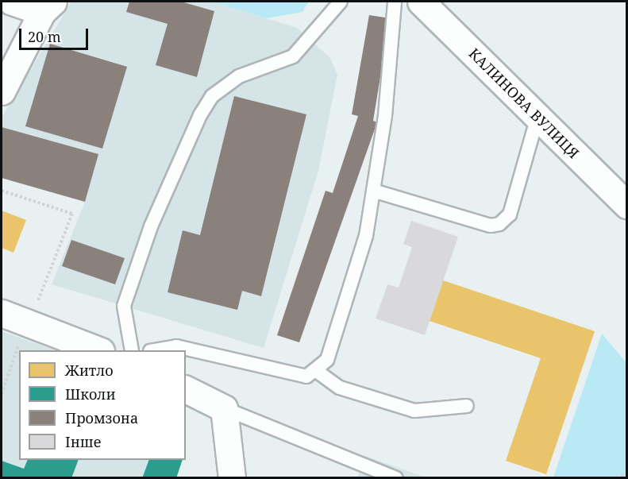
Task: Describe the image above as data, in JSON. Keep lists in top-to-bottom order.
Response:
{
  "streets": {
    "street": ["КАЛИНОВА ВУЛИЦЯ"]
  },
  "legend": [
    "Житло",
    "Школи",
    "Промзона",
    "Інше"
  ],
  "scale_bar": "20 m"
}
